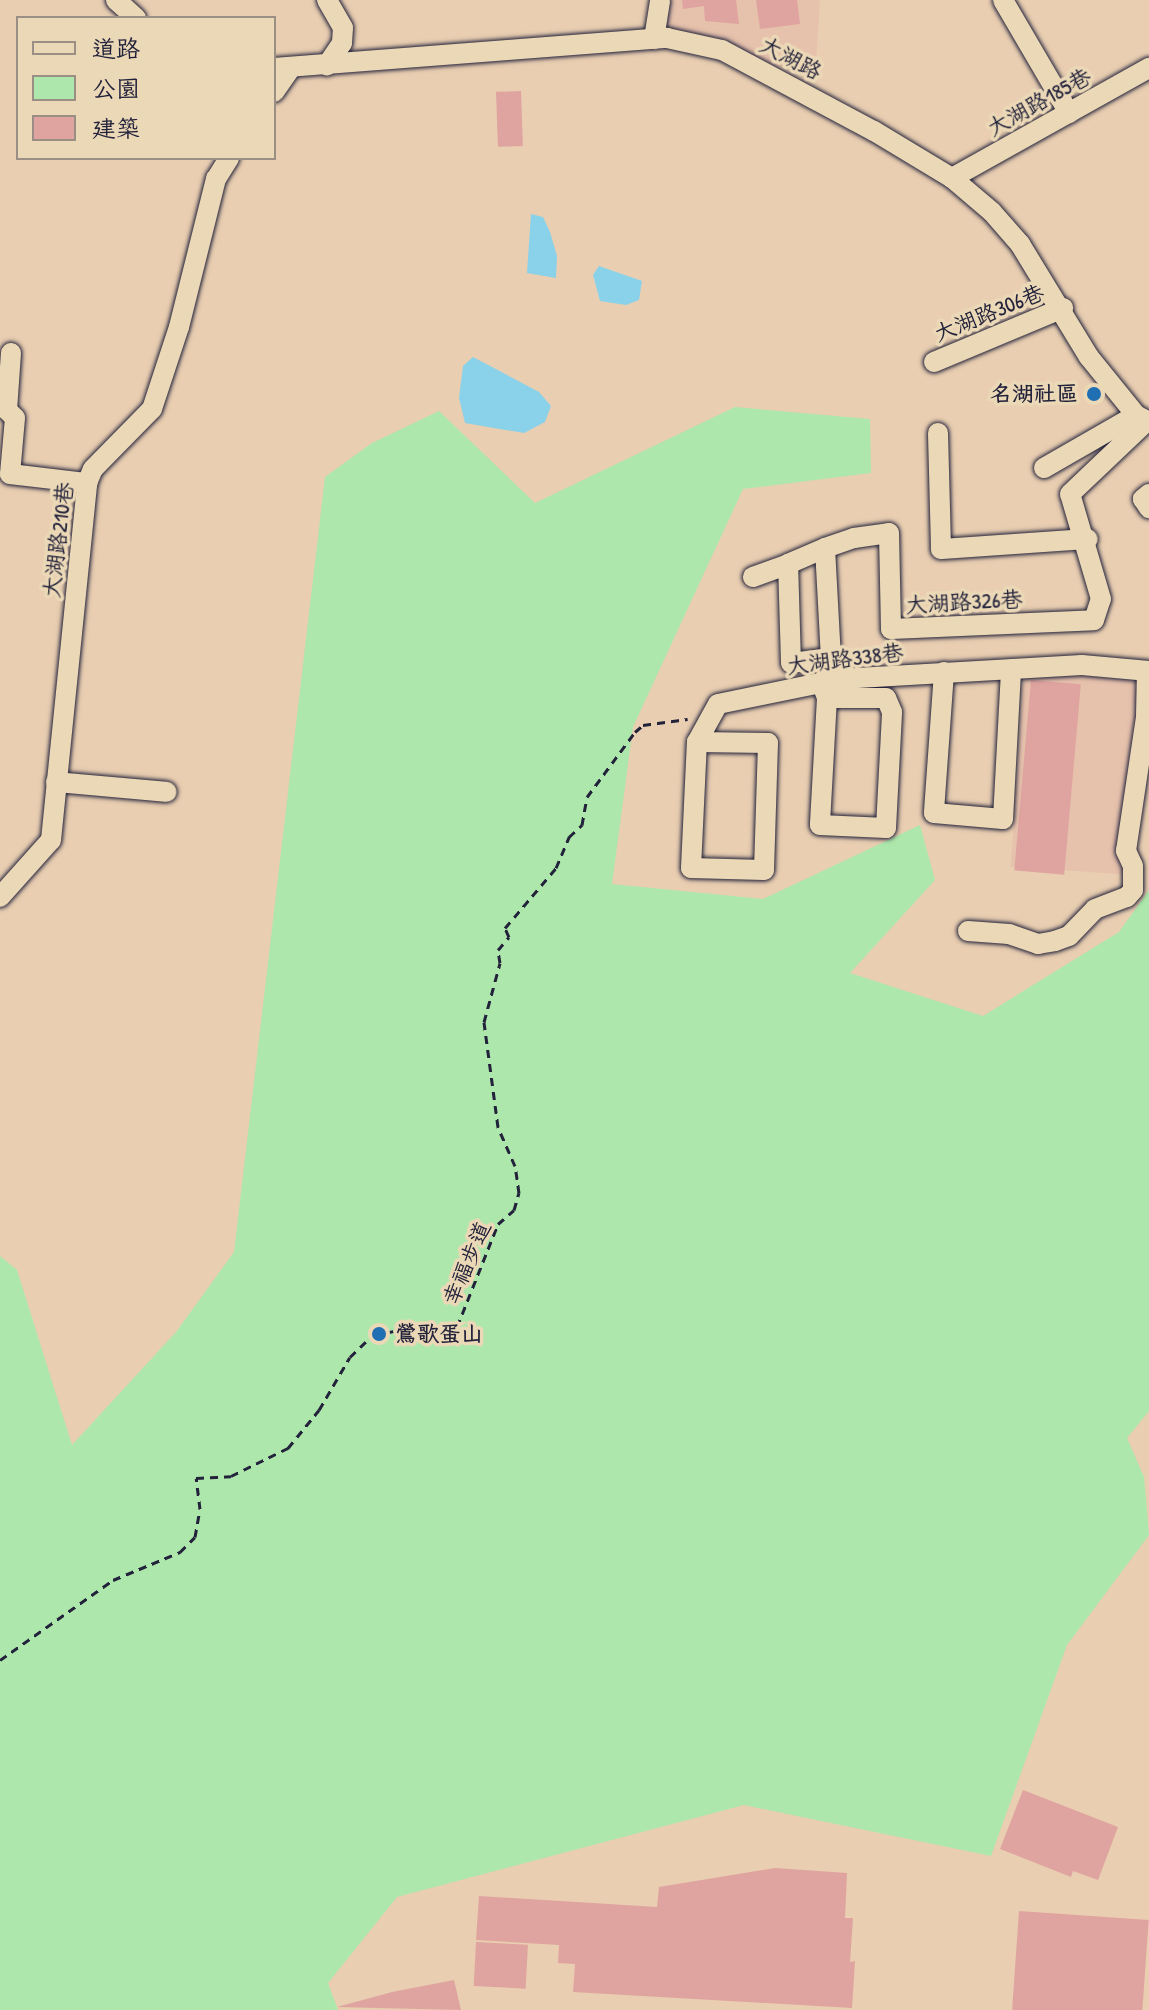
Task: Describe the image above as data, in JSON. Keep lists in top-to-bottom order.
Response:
{
  "streets": {
    "street": [
      "大湖路",
      "大湖路185巷",
      "大湖路306巷",
      "大湖路210巷",
      "大湖路326巷",
      "大湖路338巷"
    ],
    "path": ["幸福步道"]
  },
  "crossings": [
    ["大湖路", "大湖路185巷"],
    ["大湖路", "大湖路306巷"],
    ["大湖路", "大湖路326巷"],
    ["大湖路338巷", "幸福步道"]
  ],
  "places": ["名湖社區", "鶯歌蛋山"],
  "legend": ["道路", "公園", "建築"]
}
